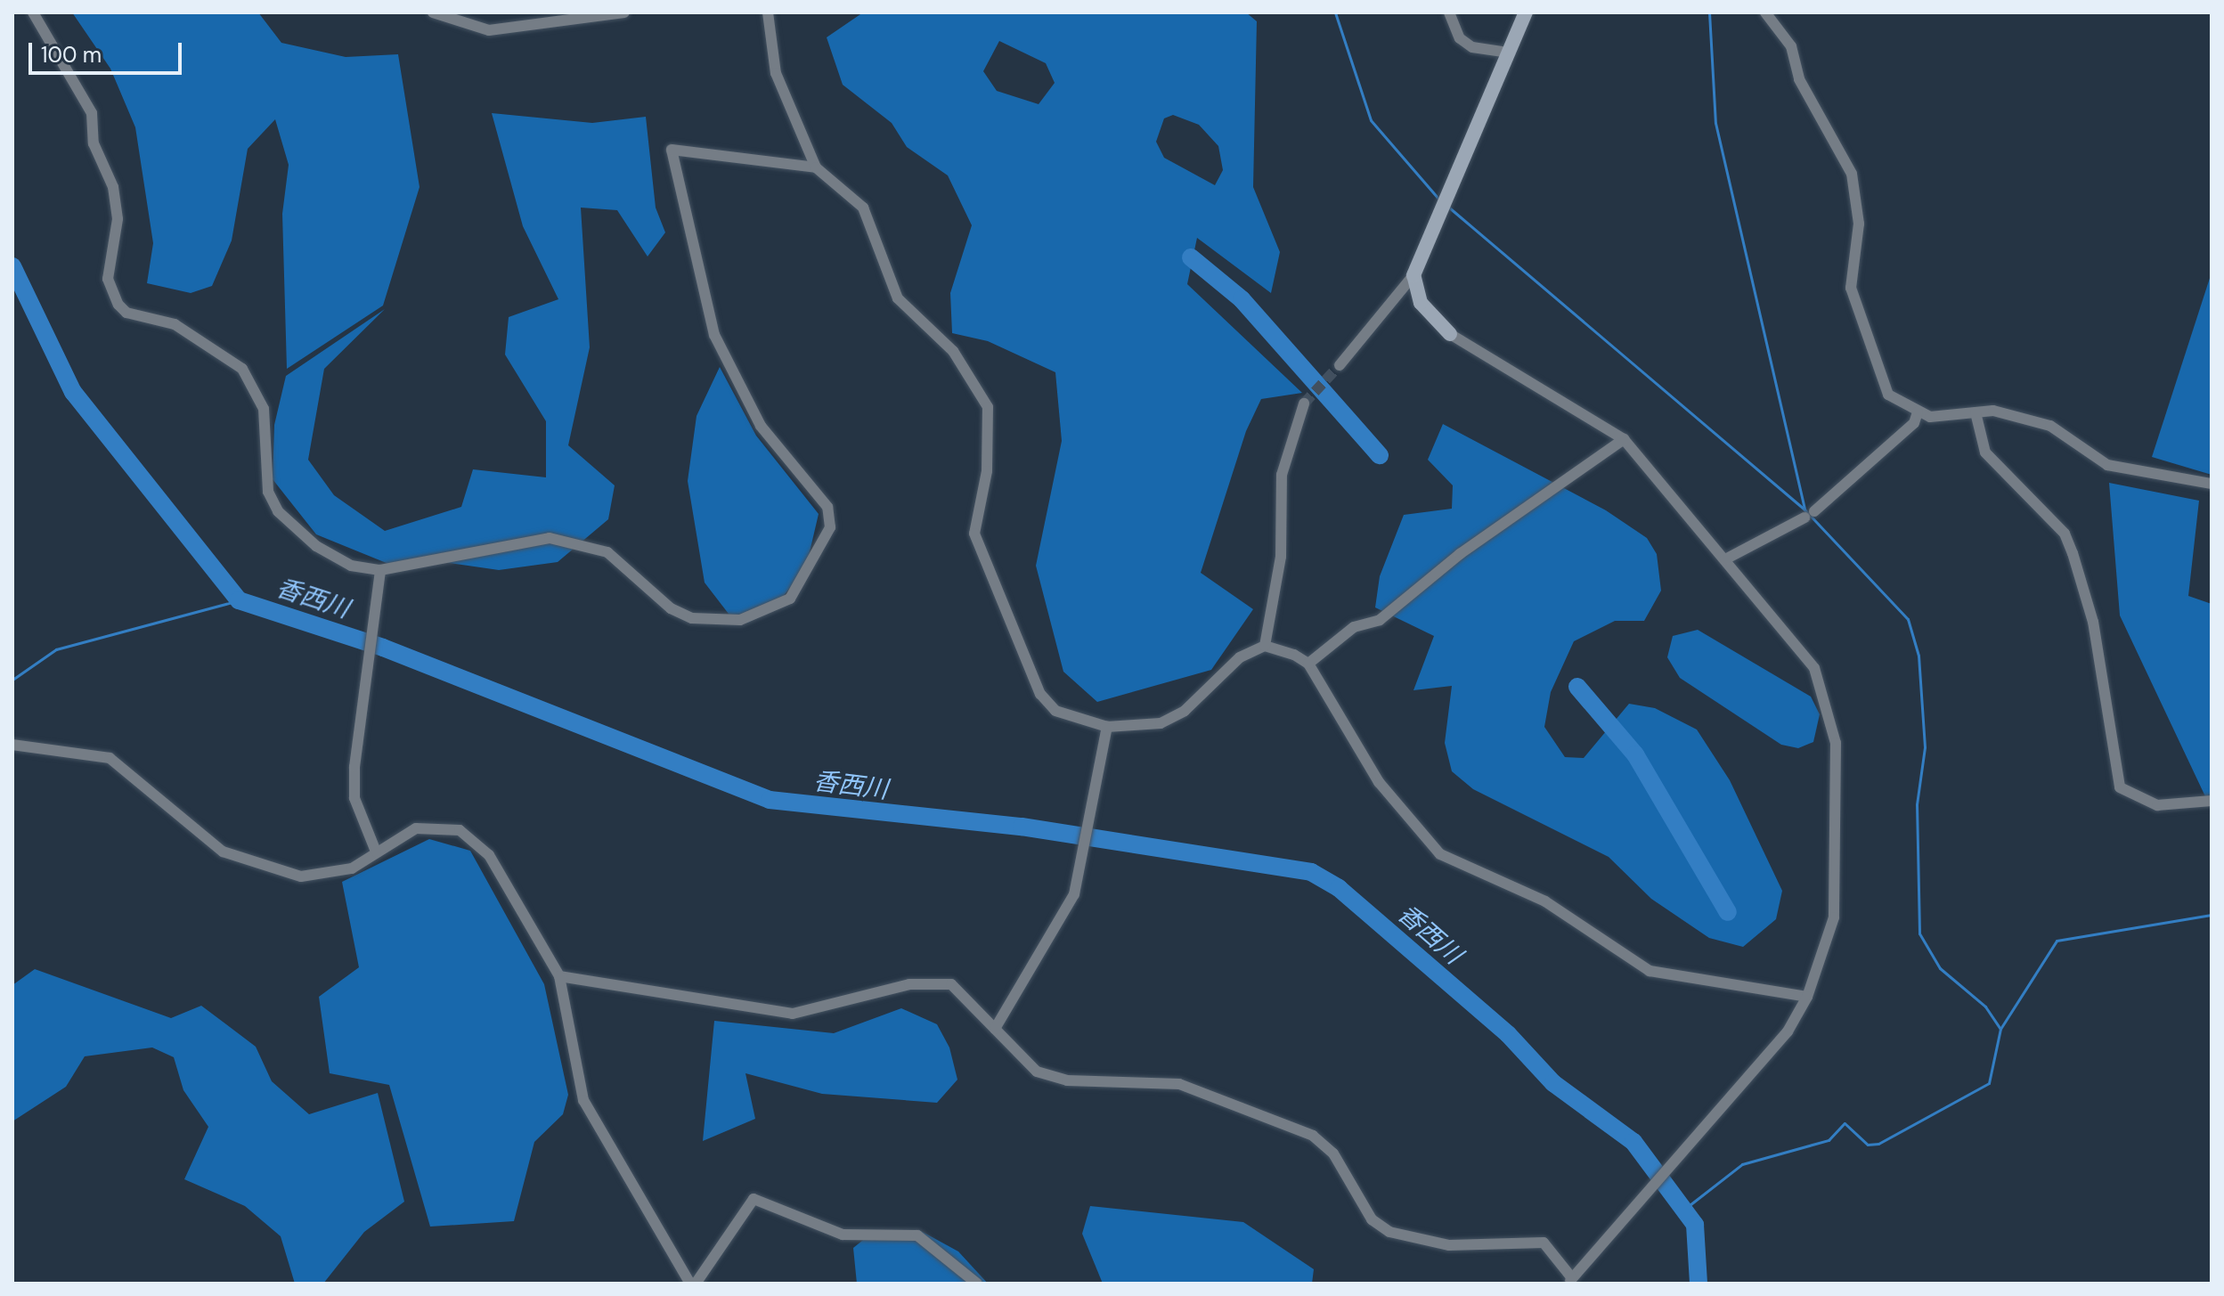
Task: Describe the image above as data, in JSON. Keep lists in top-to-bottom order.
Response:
{
  "water": ["香西川"],
  "scale_bar": "100 m"
}
